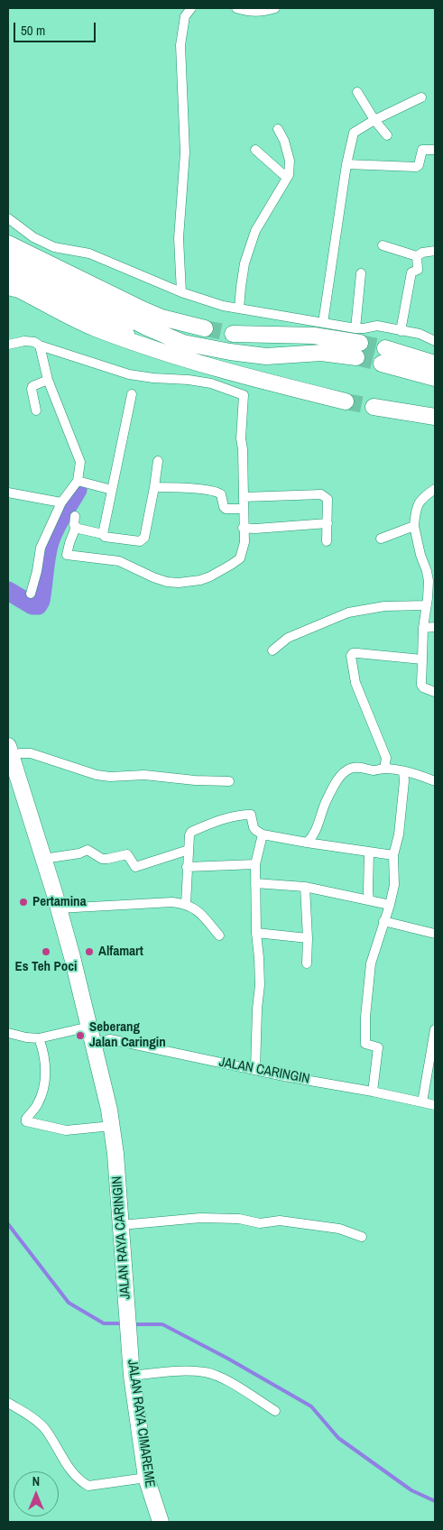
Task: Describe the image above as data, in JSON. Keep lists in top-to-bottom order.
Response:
{
  "streets": {
    "highway": ["JALAN RAYA CARINGIN", "JALAN RAYA CIMAREME"],
    "street": ["JALAN CARINGIN"]
  },
  "crossings": [
    ["JALAN CARINGIN", "JALAN RAYA CARINGIN"],
    ["JALAN RAYA CARINGIN", "JALAN RAYA CIMAREME"]
  ],
  "places": [
    "Pertamina",
    "Es Teh Poci",
    "Alfamart",
    "Seberang Jalan Caringin"
  ],
  "scale_bar": "50 m",
  "north": "top"
}
